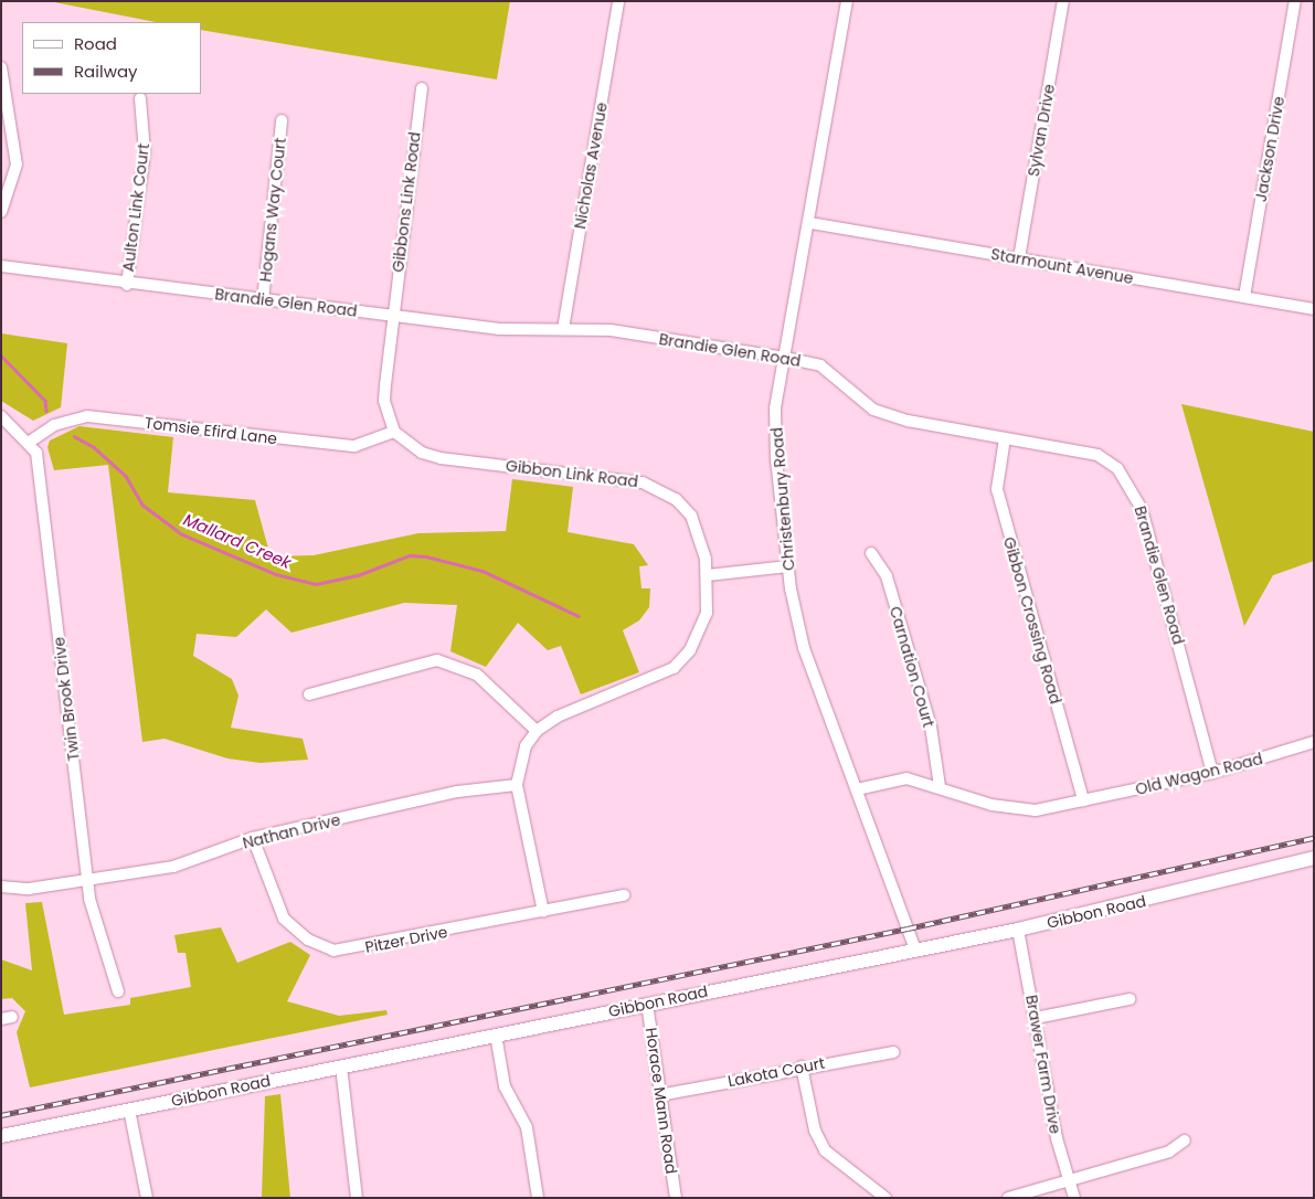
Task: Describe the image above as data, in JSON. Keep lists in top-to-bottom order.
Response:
{
  "streets": {
    "main road": ["Gibbon Road"],
    "street": [
      "Sylvan Drive",
      "Jackson Drive",
      "Nicholas Avenue",
      "Gibbons Link Road",
      "Aulton Link Court",
      "Hogans Way Court",
      "Starmount Avenue",
      "Brandie Glen Road",
      "Tomsie Efird Lane",
      "Gibbon Link Road",
      "Christenbury Road",
      "Gibbon Crossing Road",
      "Carnation Court",
      "Twin Brook Drive",
      "Old Wagon Road",
      "Nathan Drive",
      "Pitzer Drive",
      "Brawer Farm Drive",
      "Lakota Court",
      "Horace Mann Road"
    ]
  },
  "crossings": [
    ["Sylvan Drive", "Starmount Avenue"],
    ["Jackson Drive", "Starmount Avenue"],
    ["Nicholas Avenue", "Brandie Glen Road"],
    ["Gibbons Link Road", "Brandie Glen Road"],
    ["Aulton Link Court", "Brandie Glen Road"],
    ["Hogans Way Court", "Brandie Glen Road"],
    ["Starmount Avenue", "Christenbury Road"],
    ["Brandie Glen Road", "Christenbury Road"],
    ["Brandie Glen Road", "Gibbon Crossing Road"],
    ["Brandie Glen Road", "Old Wagon Road"],
    ["Tomsie Efird Lane", "Gibbon Link Road"],
    ["Tomsie Efird Lane", "Twin Brook Drive"],
    ["Gibbon Link Road", "Nathan Drive"],
    ["Gibbon Link Road", "Pitzer Drive"],
    ["Christenbury Road", "Old Wagon Road"],
    ["Christenbury Road", "Gibbon Road"],
    ["Gibbon Crossing Road", "Old Wagon Road"],
    ["Carnation Court", "Old Wagon Road"],
    ["Twin Brook Drive", "Nathan Drive"],
    ["Nathan Drive", "Pitzer Drive"],
    ["Gibbon Road", "Brawer Farm Drive"],
    ["Gibbon Road", "Horace Mann Road"],
    ["Lakota Court", "Horace Mann Road"]
  ],
  "water": ["Mallard Creek"],
  "legend": ["Road", "Railway"]
}
